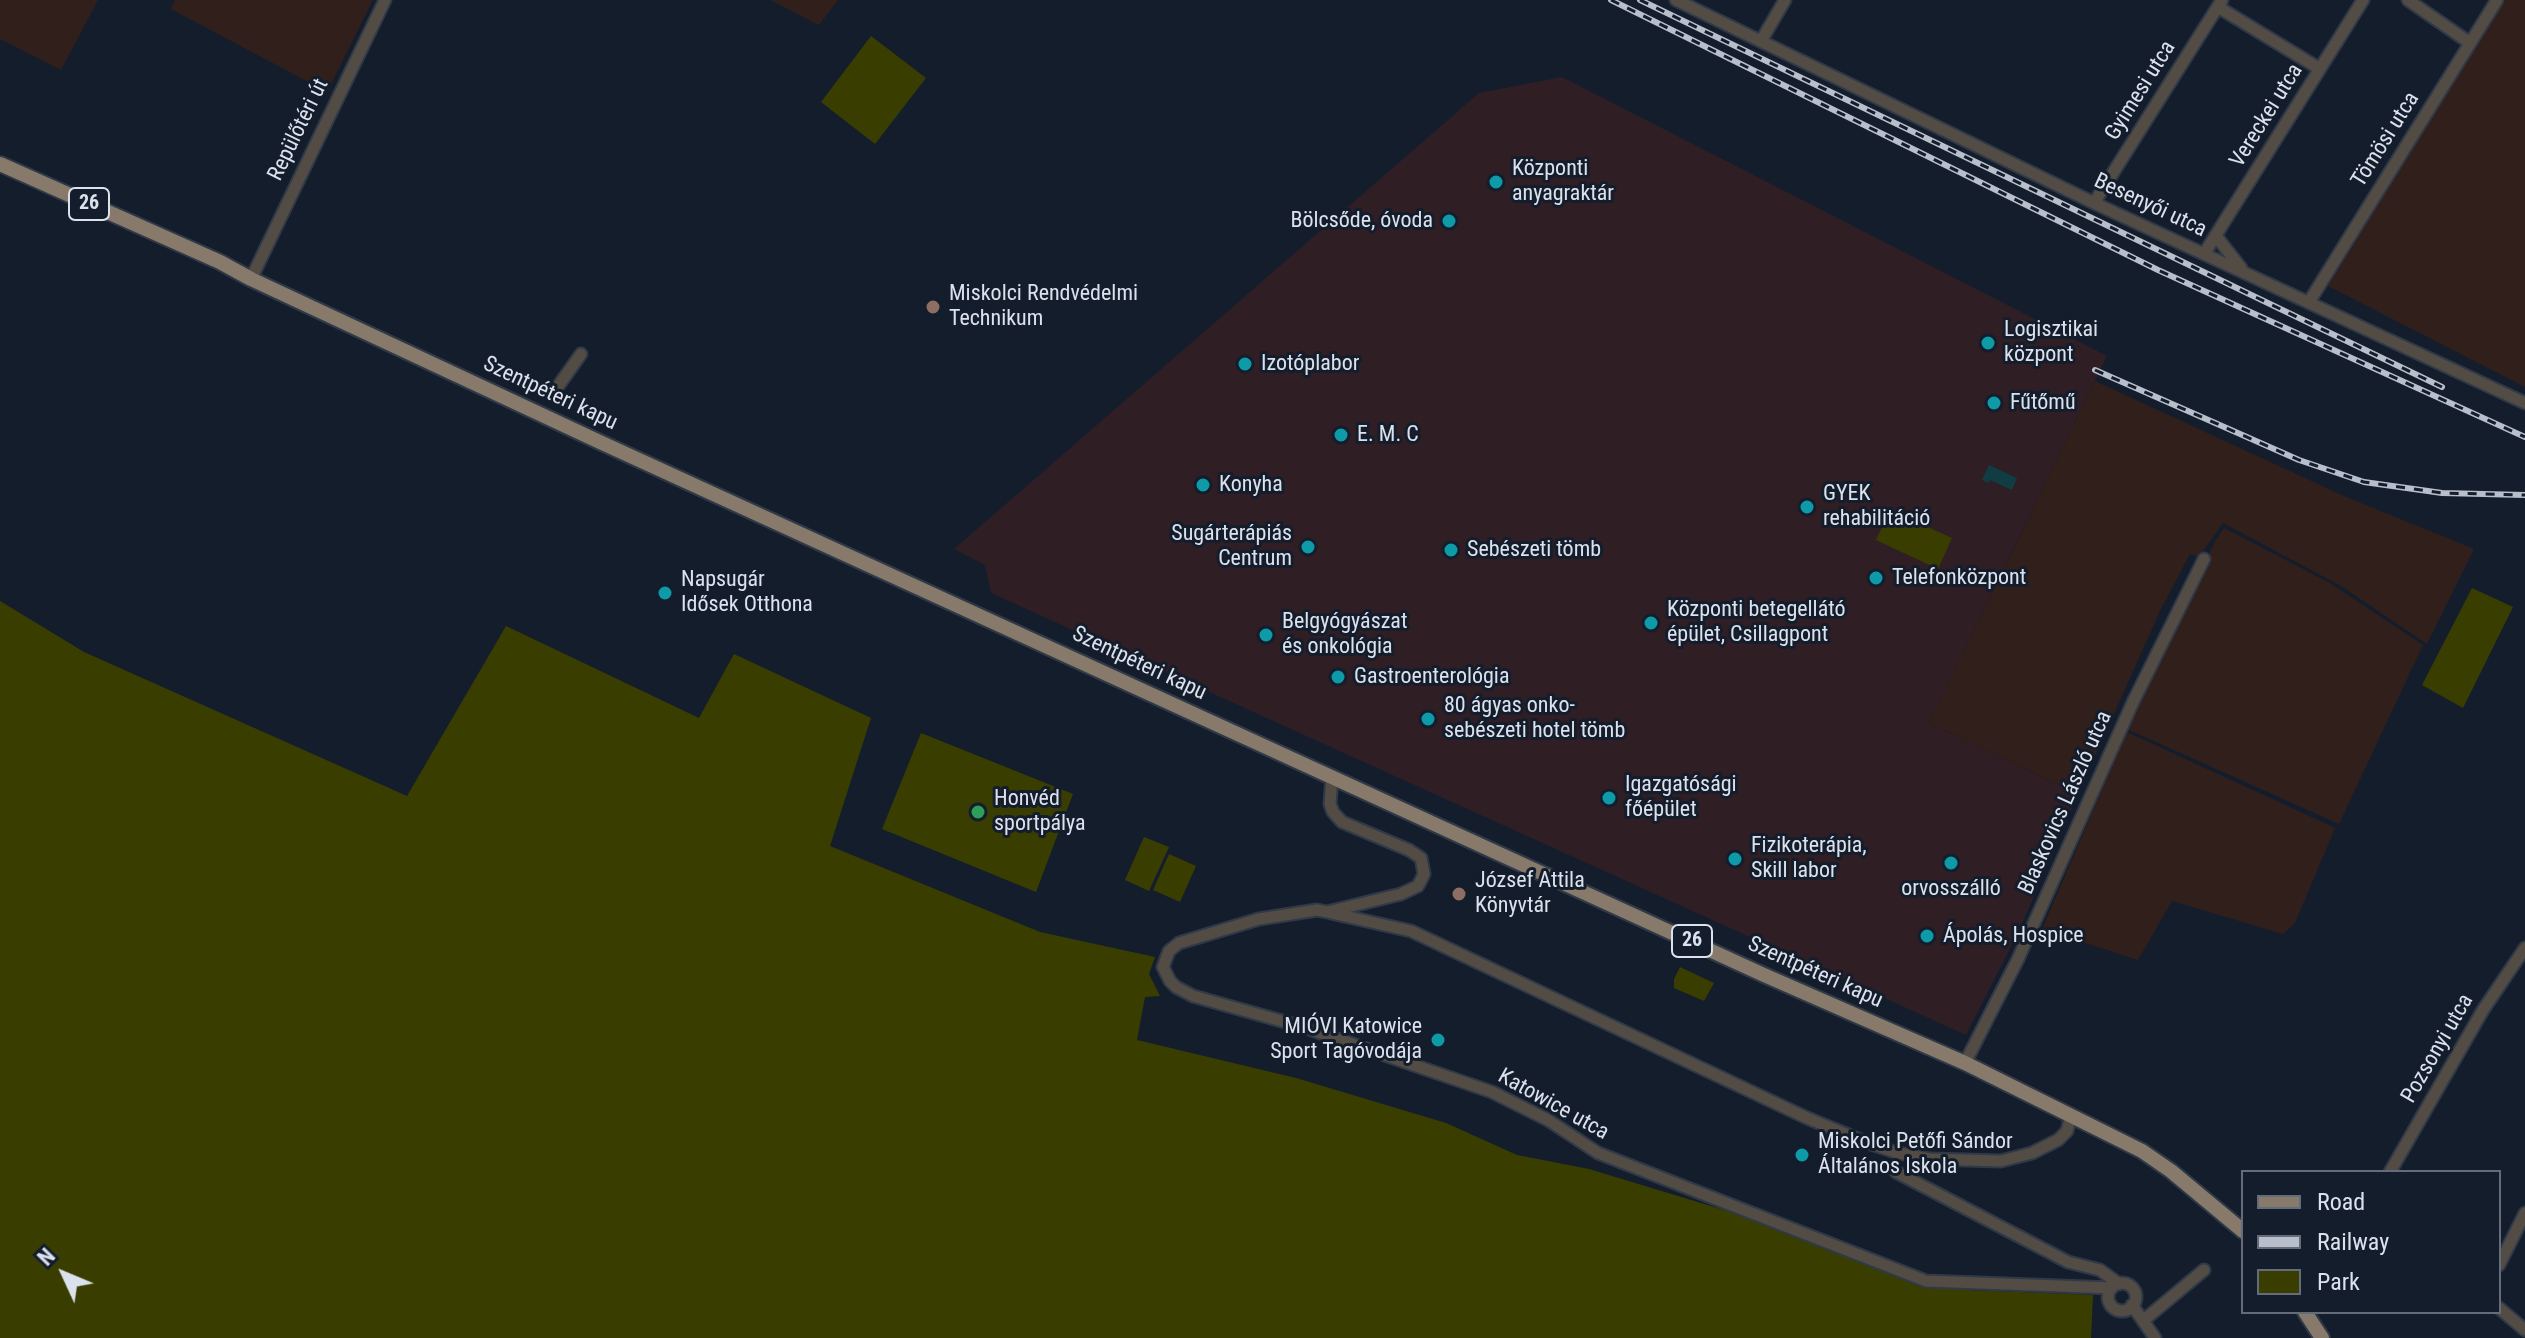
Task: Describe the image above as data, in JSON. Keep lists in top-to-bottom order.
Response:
{
  "streets": {
    "main road": ["26", "Szentpéteri kapu"],
    "street": [
      "Gyimesi utca",
      "Vereckei utca",
      "Repülőtéri út",
      "Tömösi utca",
      "Besenyői utca",
      "Blaskovics László utca",
      "Pozsonyi utca",
      "Katowice utca"
    ]
  },
  "crossings": [
    ["Gyimesi utca", "Besenyői utca"],
    ["Vereckei utca", "Besenyői utca"],
    ["Repülőtéri út", "Szentpéteri kapu"],
    ["Tömösi utca", "Besenyői utca"],
    ["Szentpéteri kapu", "Blaskovics László utca"],
    ["Szentpéteri kapu", "Katowice utca"]
  ],
  "places": [
    "Központi anyagraktár",
    "Bölcsőde, óvoda",
    "Miskolci Rendvédelmi Technikum",
    "Logisztikai központ",
    "Izotóplabor",
    "Fűtőmű",
    "E. M. C",
    "Konyha",
    "GYEK rehabilitáció",
    "Sugárterápiás Centrum",
    "Sebészeti tömb",
    "Telefonközpont",
    "Napsugár Idősek Otthona",
    "Központi betegellátó épület, Csillagpont",
    "Belgyógyászat és onkológia",
    "Gastroenterológia",
    "80 ágyas onko- sebészeti hotel tömb",
    "Igazgatósági főépület",
    "Honvéd sportpálya",
    "Fizikoterápia, Skill labor",
    "orvosszálló",
    "József Attila Könyvtár",
    "Ápolás, Hospice",
    "MIÓVI Katowice Sport Tagóvodája",
    "Miskolci Petőfi Sándor Általános Iskola"
  ],
  "legend": ["Road", "Railway", "Park"],
  "north": "top left"
}
